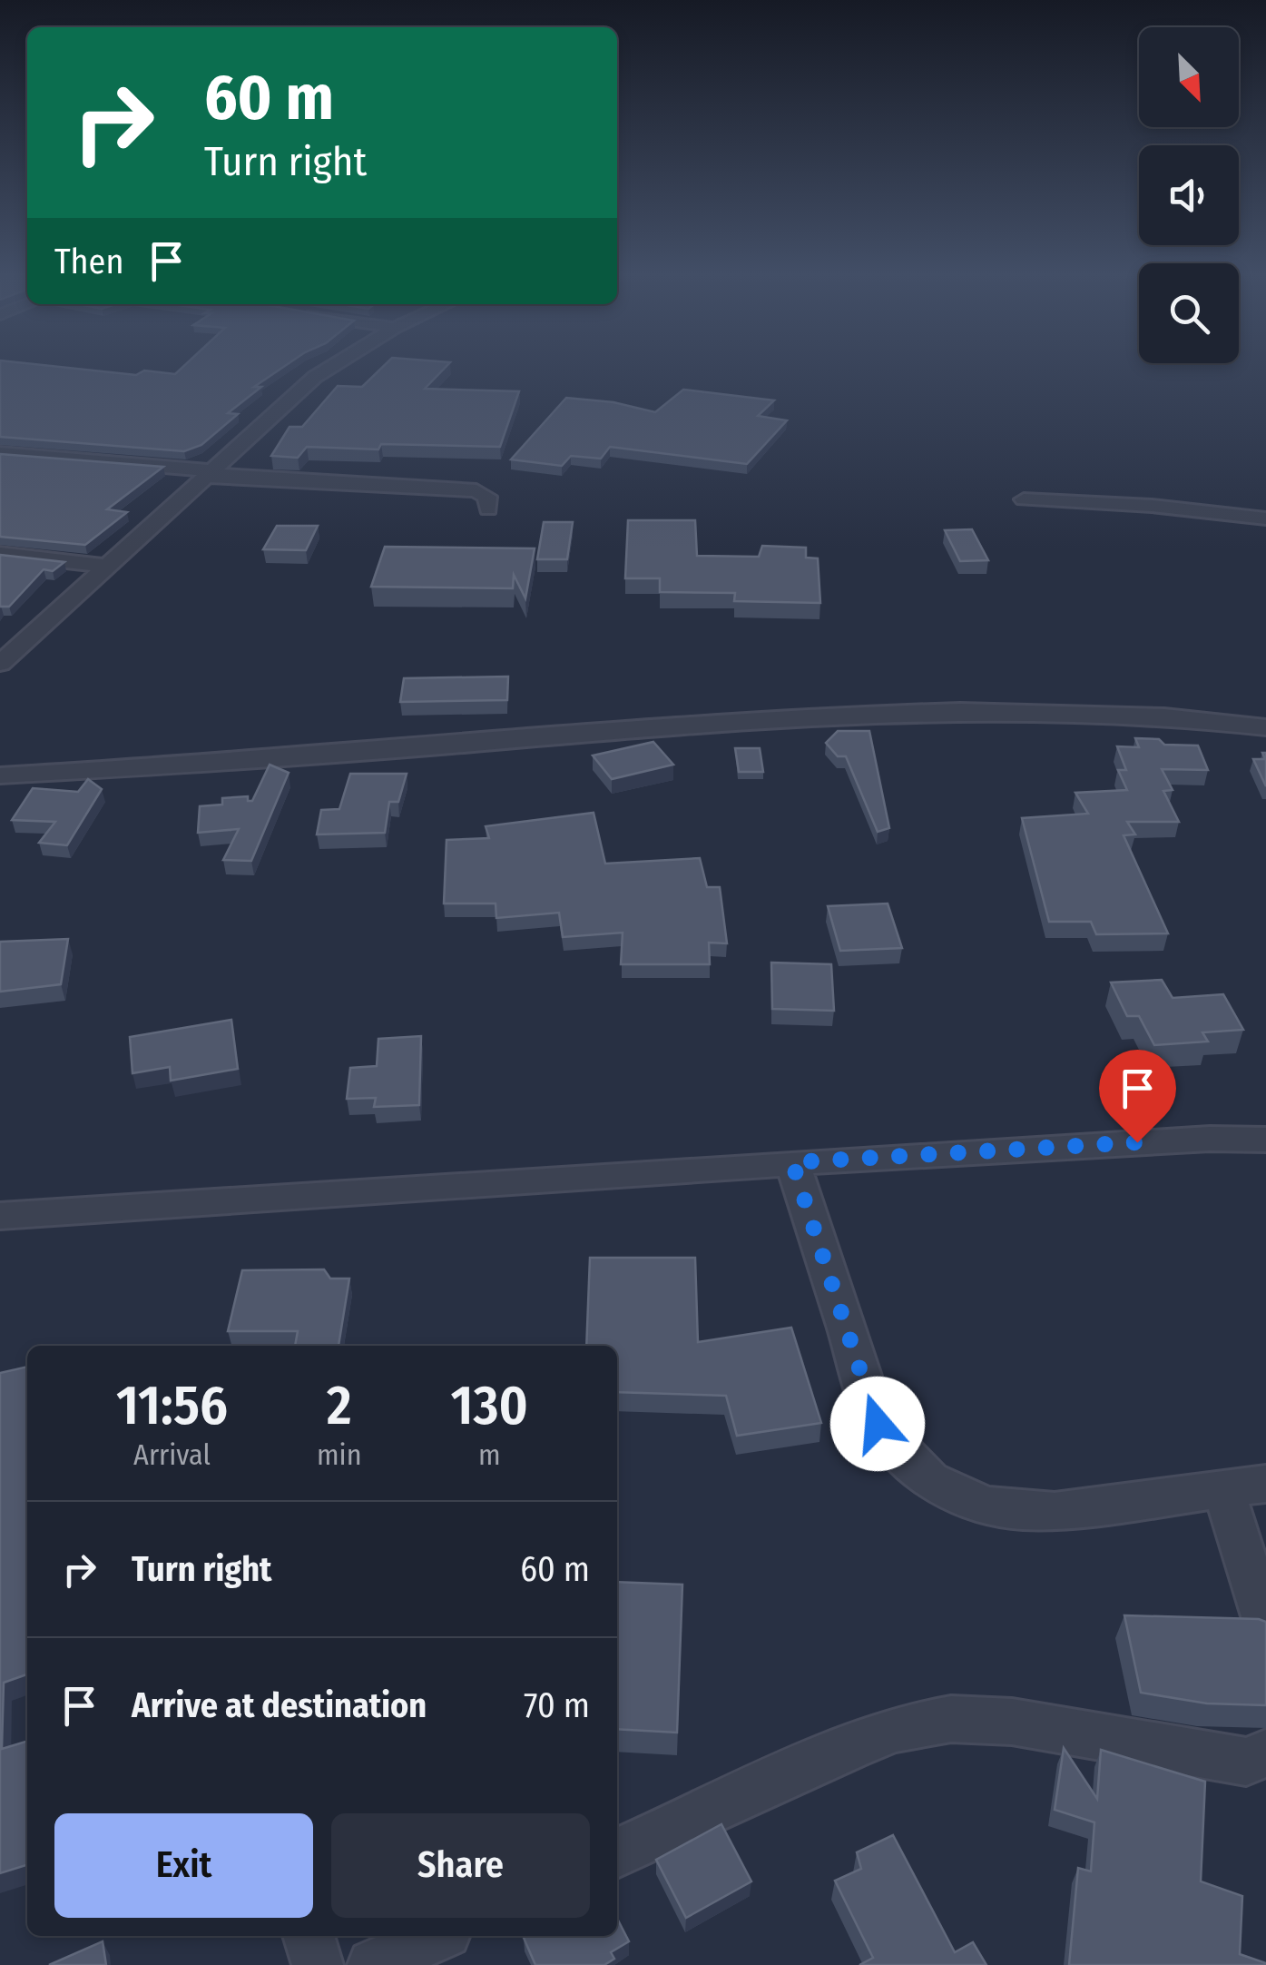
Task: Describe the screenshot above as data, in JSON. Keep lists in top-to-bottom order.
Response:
{
  "north": "bottom right",
  "page": {
    "turn": ["60 m", "Turn right"],
    "then": "Then",
    "eta": [
      "11:56",
      "Arrival",
      "2",
      "min",
      "130",
      "m"
    ],
    "list": [
      {
        "name": "Turn right",
        "value": "60 m"
      },
      {
        "name": "Arrive at destination",
        "value": "70 m"
      }
    ],
    "buttons": ["Exit", "Share"]
  }
}
